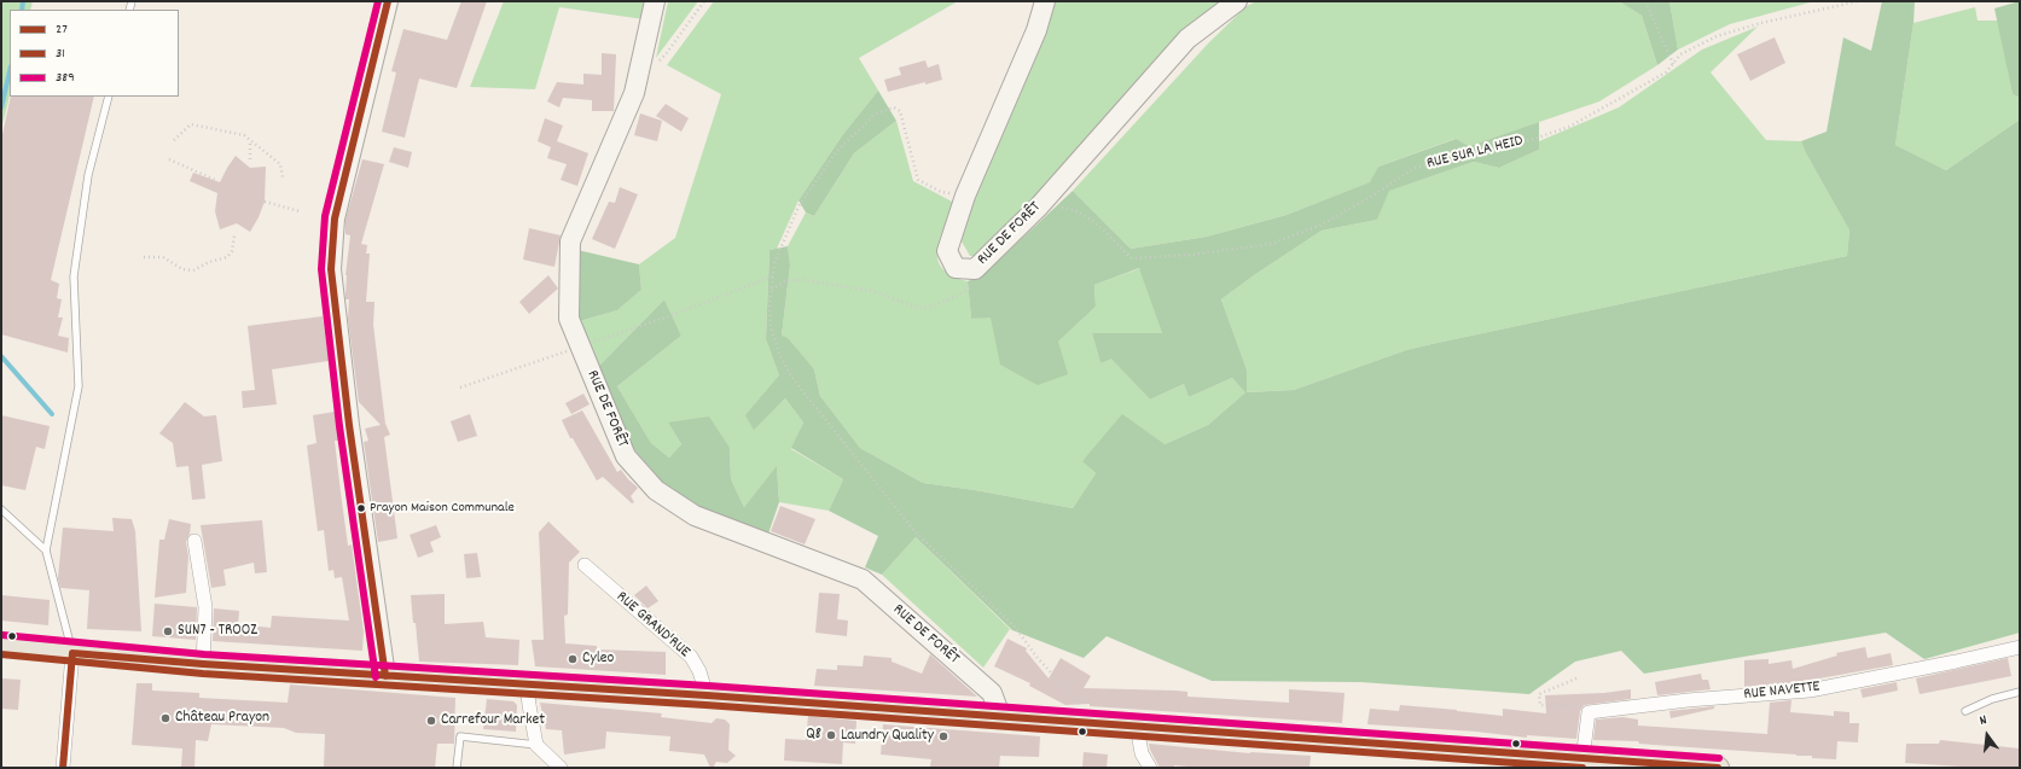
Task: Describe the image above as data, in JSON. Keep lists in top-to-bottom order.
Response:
{
  "streets": {
    "street": ["RUE DE FORÊT", "RUE GRAND'RUE", "RUE NAVETTE"],
    "path": ["RUE SUR LA HEID"]
  },
  "crossings": [
    ["RUE SUR LA HEID", "RUE DE FORÊT"]
  ],
  "places": [
    "Prayon Maison Communale",
    "SUN7 - TROOZ",
    "Cyleo",
    "Château Prayon",
    "Carrefour Market",
    "Q8",
    "Laundry Quality"
  ],
  "lines": ["transit line 27", "transit line 389", "transit line 31"],
  "legend": ["27", "31", "389"],
  "north": "top"
}
